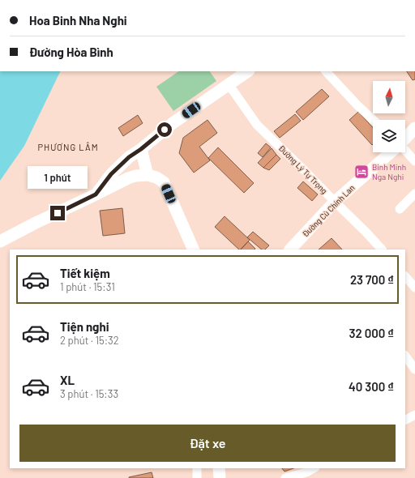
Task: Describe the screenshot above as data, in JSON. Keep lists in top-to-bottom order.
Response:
{
  "streets": {
    "main road": ["Đường Cù Chính Lan"],
    "street": ["Đường Lý Tự Trọng"]
  },
  "crossings": [
    ["Đường Lý Tự Trọng", "Đường Cù Chính Lan"]
  ],
  "districts": ["PHƯƠNG LÂM"],
  "places": {
    "hotel": ["Binh Minh Nga Nghi"]
  },
  "north": "top",
  "page": {
    "banner": ["Hoa Binh Nha Nghi", "Đường Hòa Bình"],
    "bubble": "1 phút",
    "list": [
      {
        "name": "Tiết kiệm",
        "note": "1 phút · 15:31",
        "value": "23 700 ₫"
      },
      {
        "name": "Tiện nghi",
        "note": "2 phút · 15:32",
        "value": "32 000 ₫"
      },
      {
        "name": "XL",
        "note": "3 phút · 15:33",
        "value": "40 300 ₫"
      }
    ],
    "buttons": "Đặt xe"
  }
}
